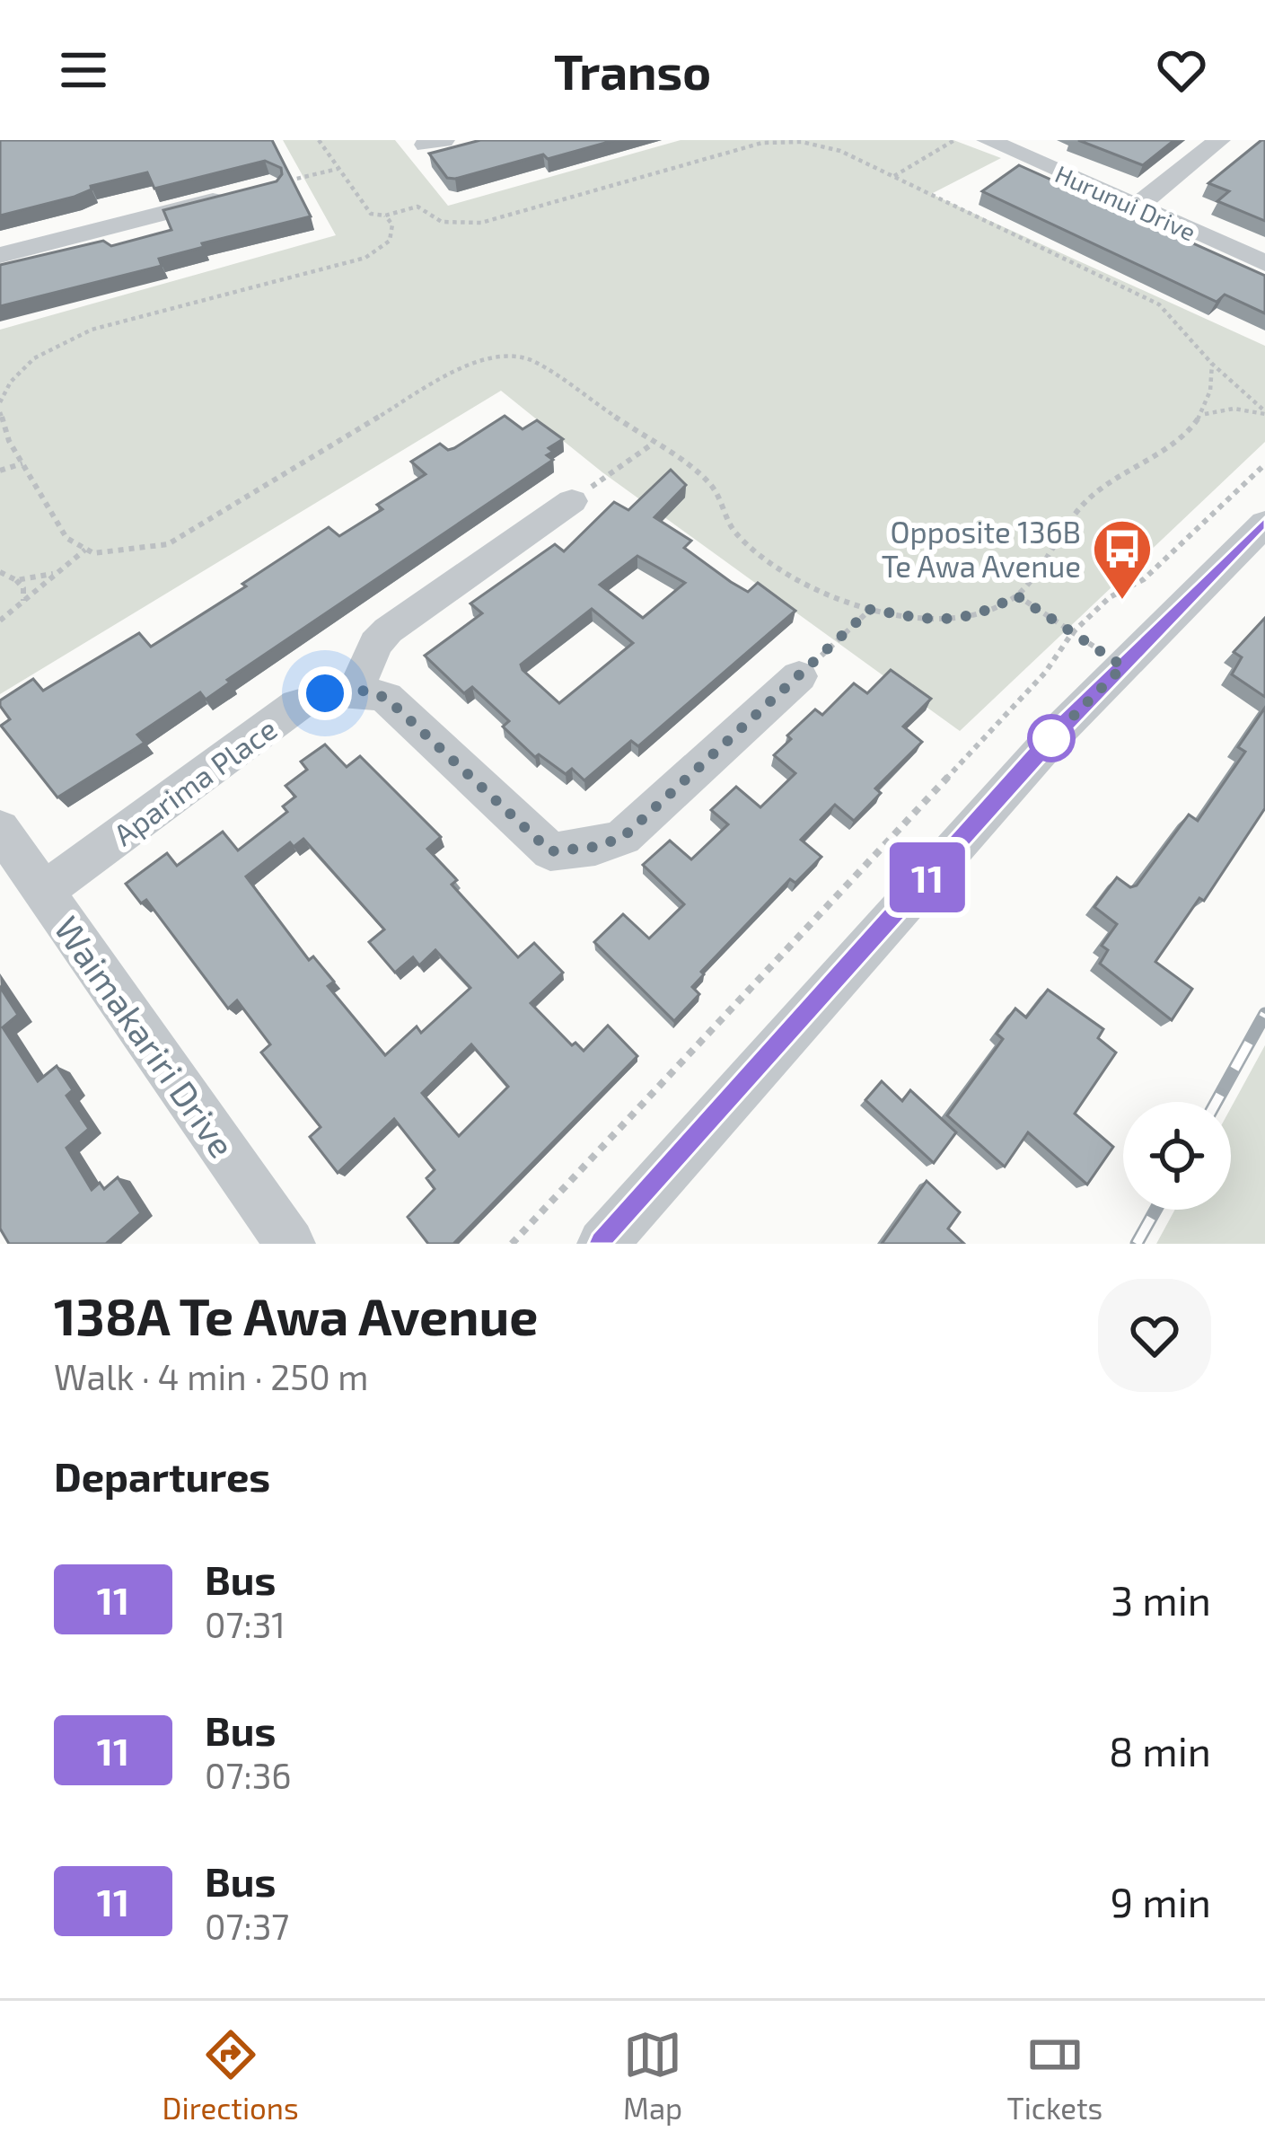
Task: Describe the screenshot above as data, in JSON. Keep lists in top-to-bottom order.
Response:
{
  "streets": {
    "street": ["Hurunui Drive", "Aparima Place", "Waimakariri Drive"]
  },
  "crossings": [
    ["Aparima Place", "Waimakariri Drive"]
  ],
  "places": {
    "bus stop": ["Opposite 136B Te Awa Avenue"]
  },
  "lines": ["bus line 11"],
  "page": {
    "header": "Transo",
    "on_map": "11",
    "heading": [
      ["138A Te Awa Avenue", "Walk · 4 min · 250 m"],
      "Departures"
    ],
    "list": [
      {
        "mark": "11",
        "name": "Bus",
        "note": "07:31",
        "value": "3 min"
      },
      {
        "mark": "11",
        "name": "Bus",
        "note": "07:36",
        "value": "8 min"
      },
      {
        "mark": "11",
        "name": "Bus",
        "note": "07:37",
        "value": "9 min"
      }
    ],
    "tabs": ["Directions", "Map", "Tickets"]
  }
}
